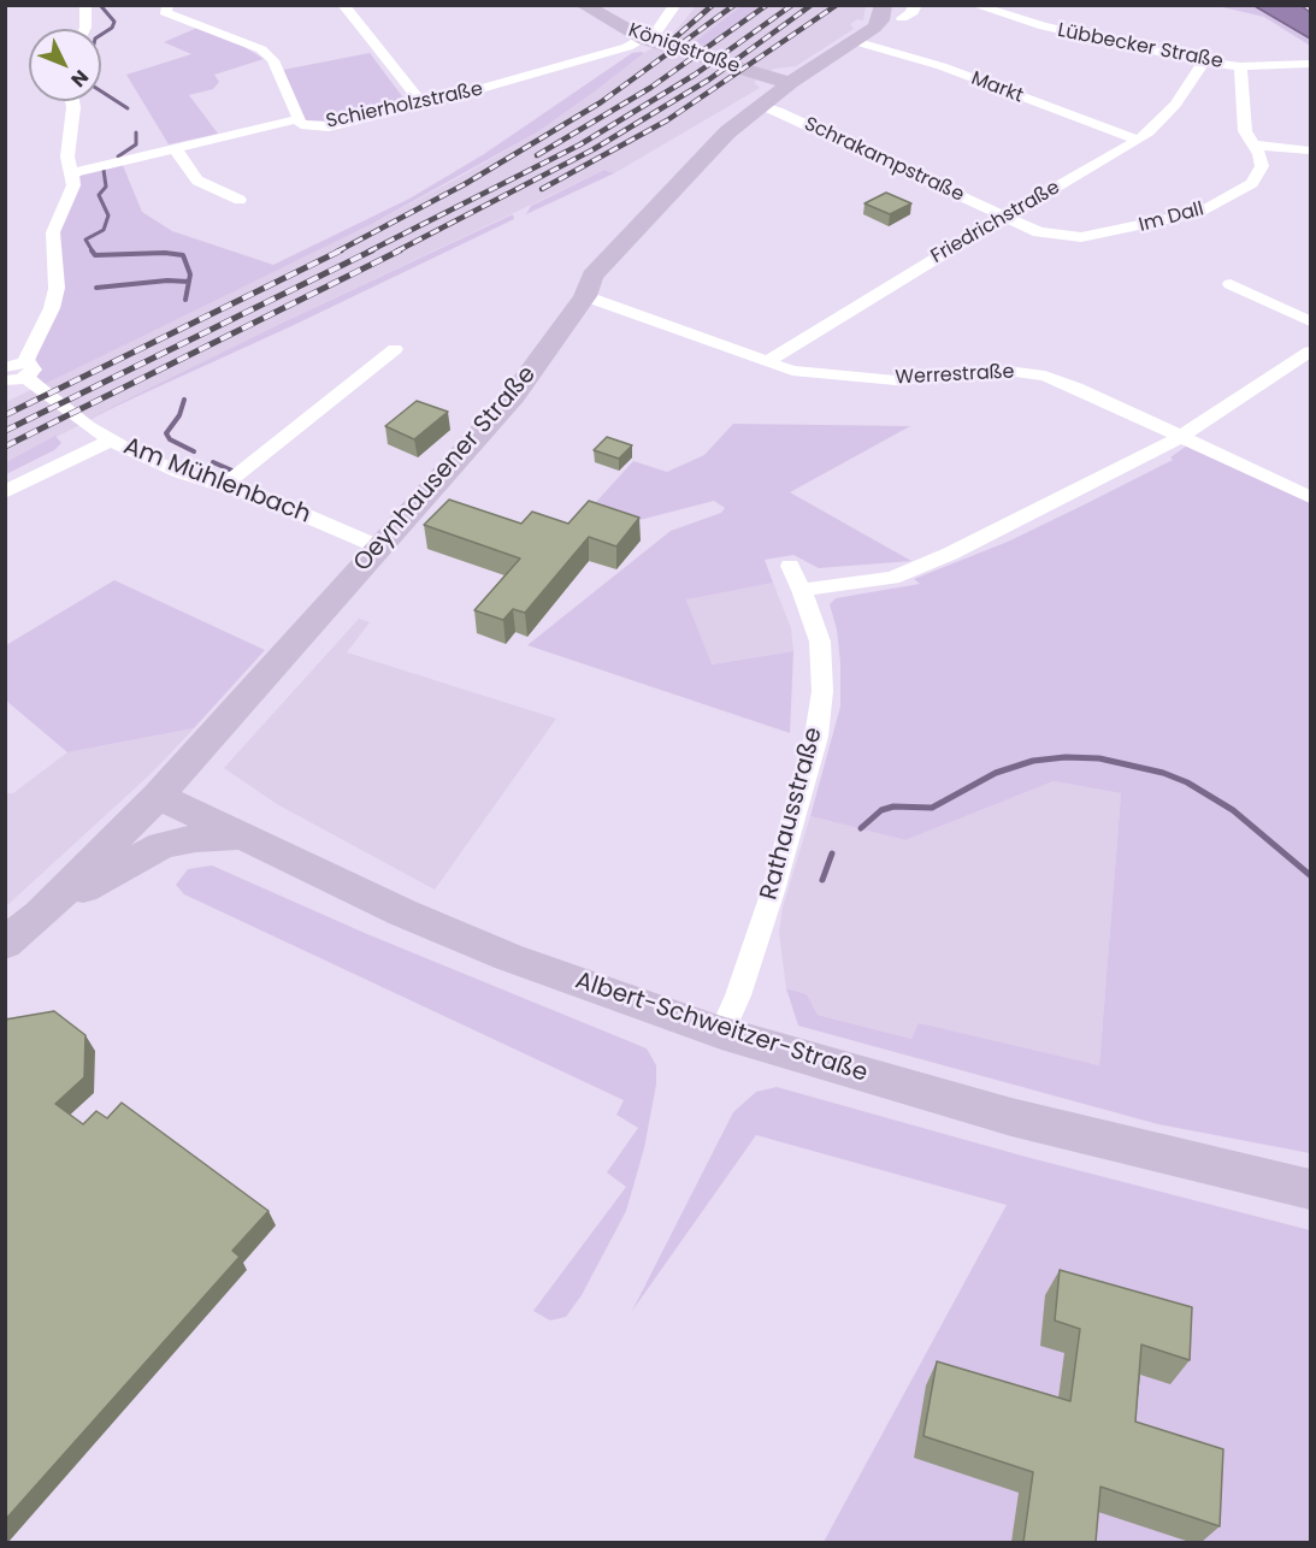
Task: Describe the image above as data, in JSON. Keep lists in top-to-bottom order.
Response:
{
  "streets": {
    "main road": ["Königstraße", "Oeynhausener Straße", "Albert-Schweitzer-Straße"],
    "street": [
      "Lübbecker Straße",
      "Markt",
      "Schierholzstraße",
      "Schrakampstraße",
      "Im Dall",
      "Friedrichstraße",
      "Werrestraße",
      "Am Mühlenbach",
      "Rathausstraße"
    ]
  },
  "crossings": [
    ["Lübbecker Straße", "Im Dall"],
    ["Lübbecker Straße", "Friedrichstraße"],
    ["Königstraße", "Schierholzstraße"],
    ["Königstraße", "Oeynhausener Straße"],
    ["Markt", "Friedrichstraße"],
    ["Markt", "Oeynhausener Straße"],
    ["Schrakampstraße", "Im Dall"],
    ["Schrakampstraße", "Friedrichstraße"],
    ["Schrakampstraße", "Oeynhausener Straße"],
    ["Im Dall", "Friedrichstraße"],
    ["Friedrichstraße", "Werrestraße"],
    ["Werrestraße", "Oeynhausener Straße"],
    ["Oeynhausener Straße", "Am Mühlenbach"],
    ["Oeynhausener Straße", "Albert-Schweitzer-Straße"],
    ["Rathausstraße", "Albert-Schweitzer-Straße"]
  ],
  "north": "bottom right"
}
